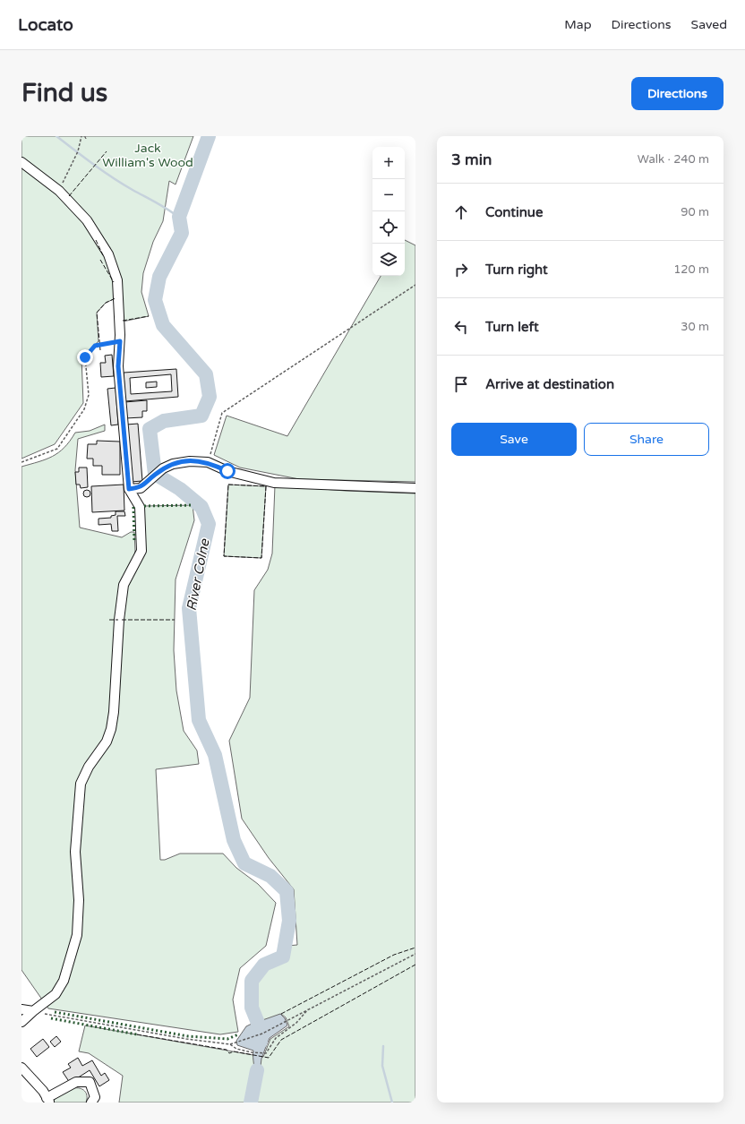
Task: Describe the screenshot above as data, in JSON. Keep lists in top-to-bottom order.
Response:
{
  "water": ["River Colne"],
  "parks": ["Jack William's Wood"],
  "page": {
    "header": "Locato",
    "nav": ["Map", "Directions", "Saved"],
    "buttons": [
      "Directions",
      ["Save", "Share"]
    ],
    "title": "Find us",
    "heading": ["3 min", "Walk · 240 m"],
    "map_buttons": ["+", "−"],
    "list": [
      ["Continue", "90 m"],
      ["Turn right", "120 m"],
      ["Turn left", "30 m"],
      "Arrive at destination"
    ]
  }
}
